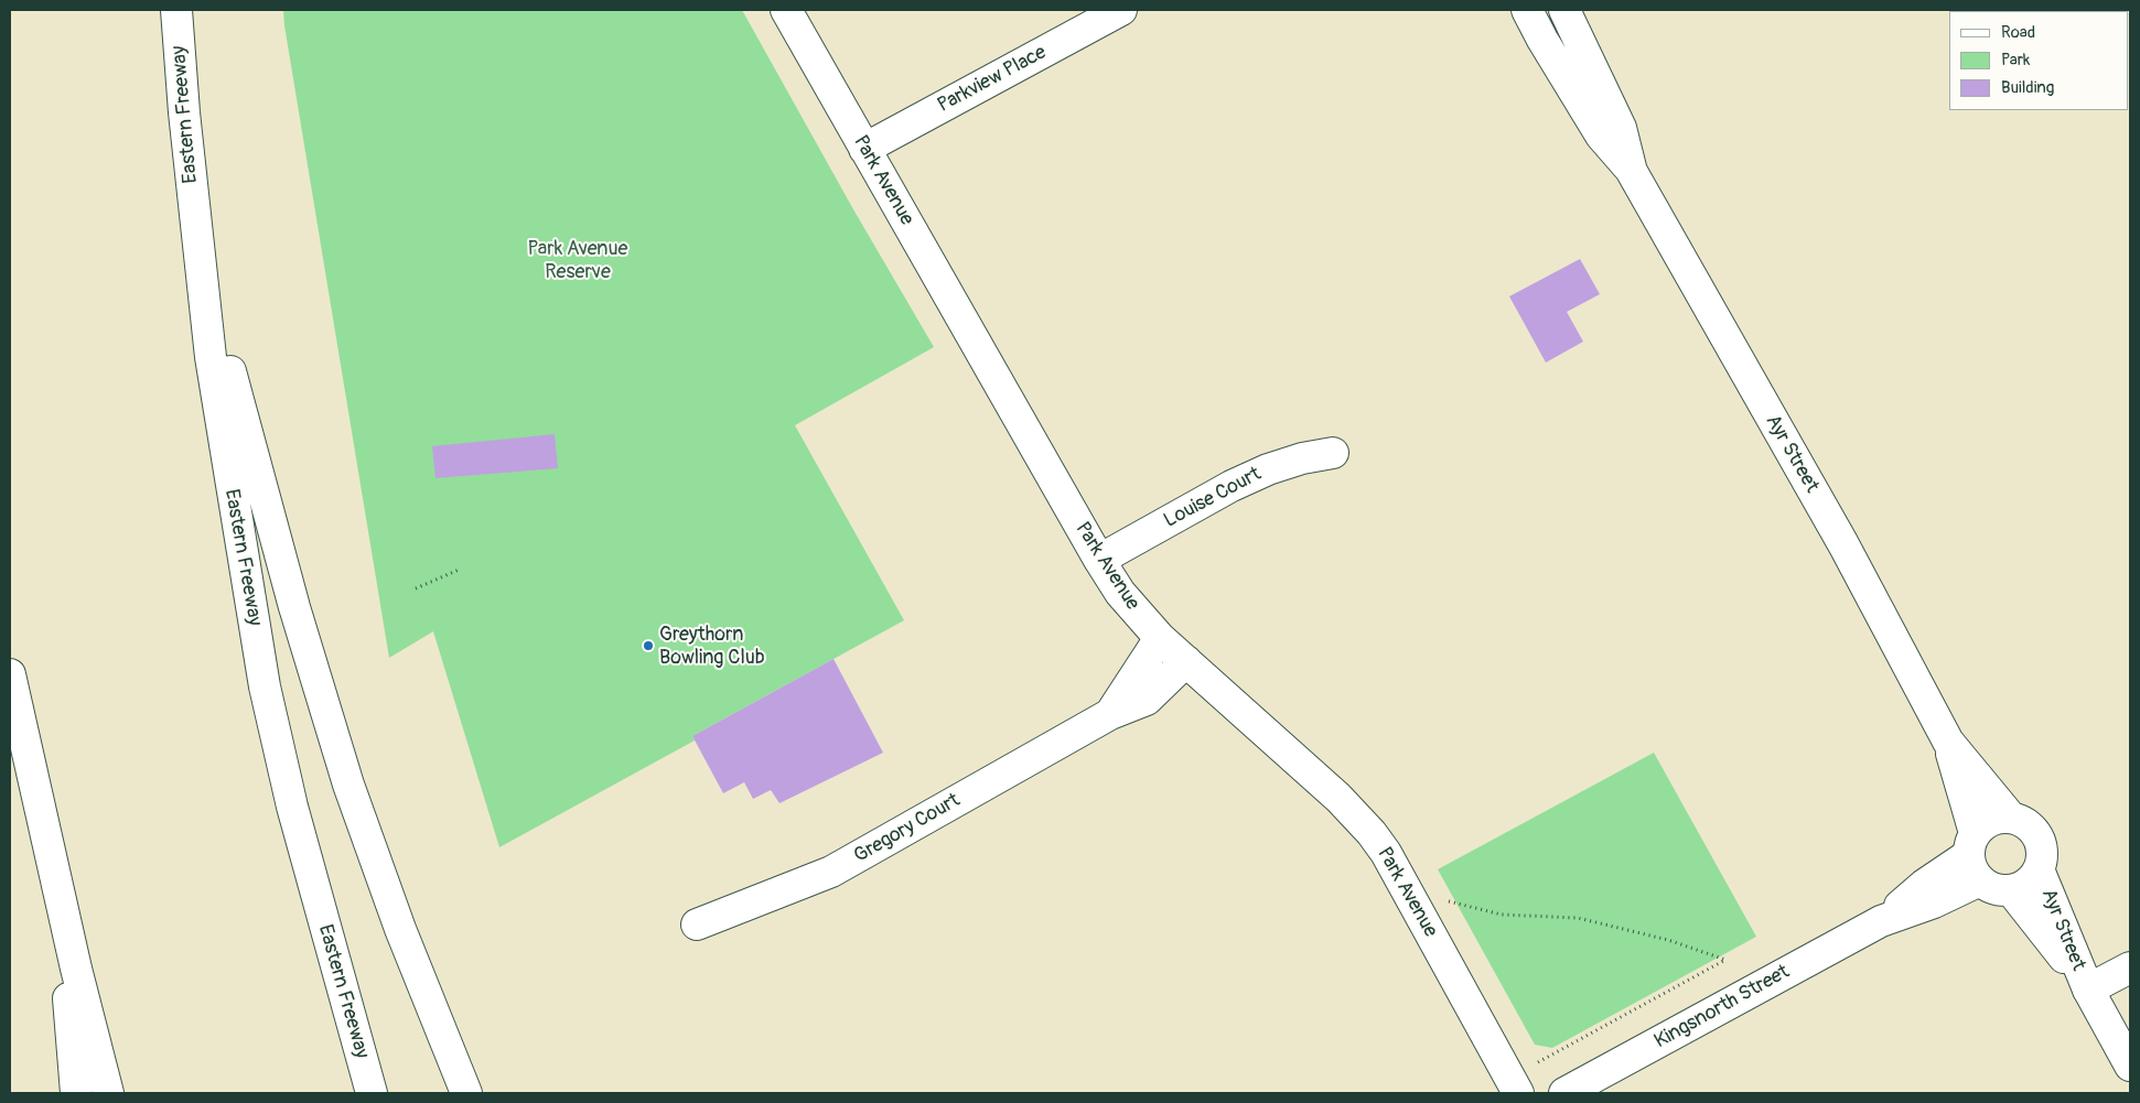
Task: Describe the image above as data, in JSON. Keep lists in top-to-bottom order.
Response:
{
  "streets": {
    "main road": [
      "Parkview Place",
      "Eastern Freeway",
      "Park Avenue",
      "Ayr Street",
      "Louise Court",
      "Gregory Court",
      "Kingsnorth Street"
    ]
  },
  "crossings": [
    ["Parkview Place", "Park Avenue"],
    ["Park Avenue", "Louise Court"],
    ["Park Avenue", "Gregory Court"],
    ["Ayr Street", "Kingsnorth Street"]
  ],
  "parks": ["Park Avenue Reserve"],
  "places": ["Greythorn Bowling Club"],
  "legend": ["Road", "Park", "Building"]
}
